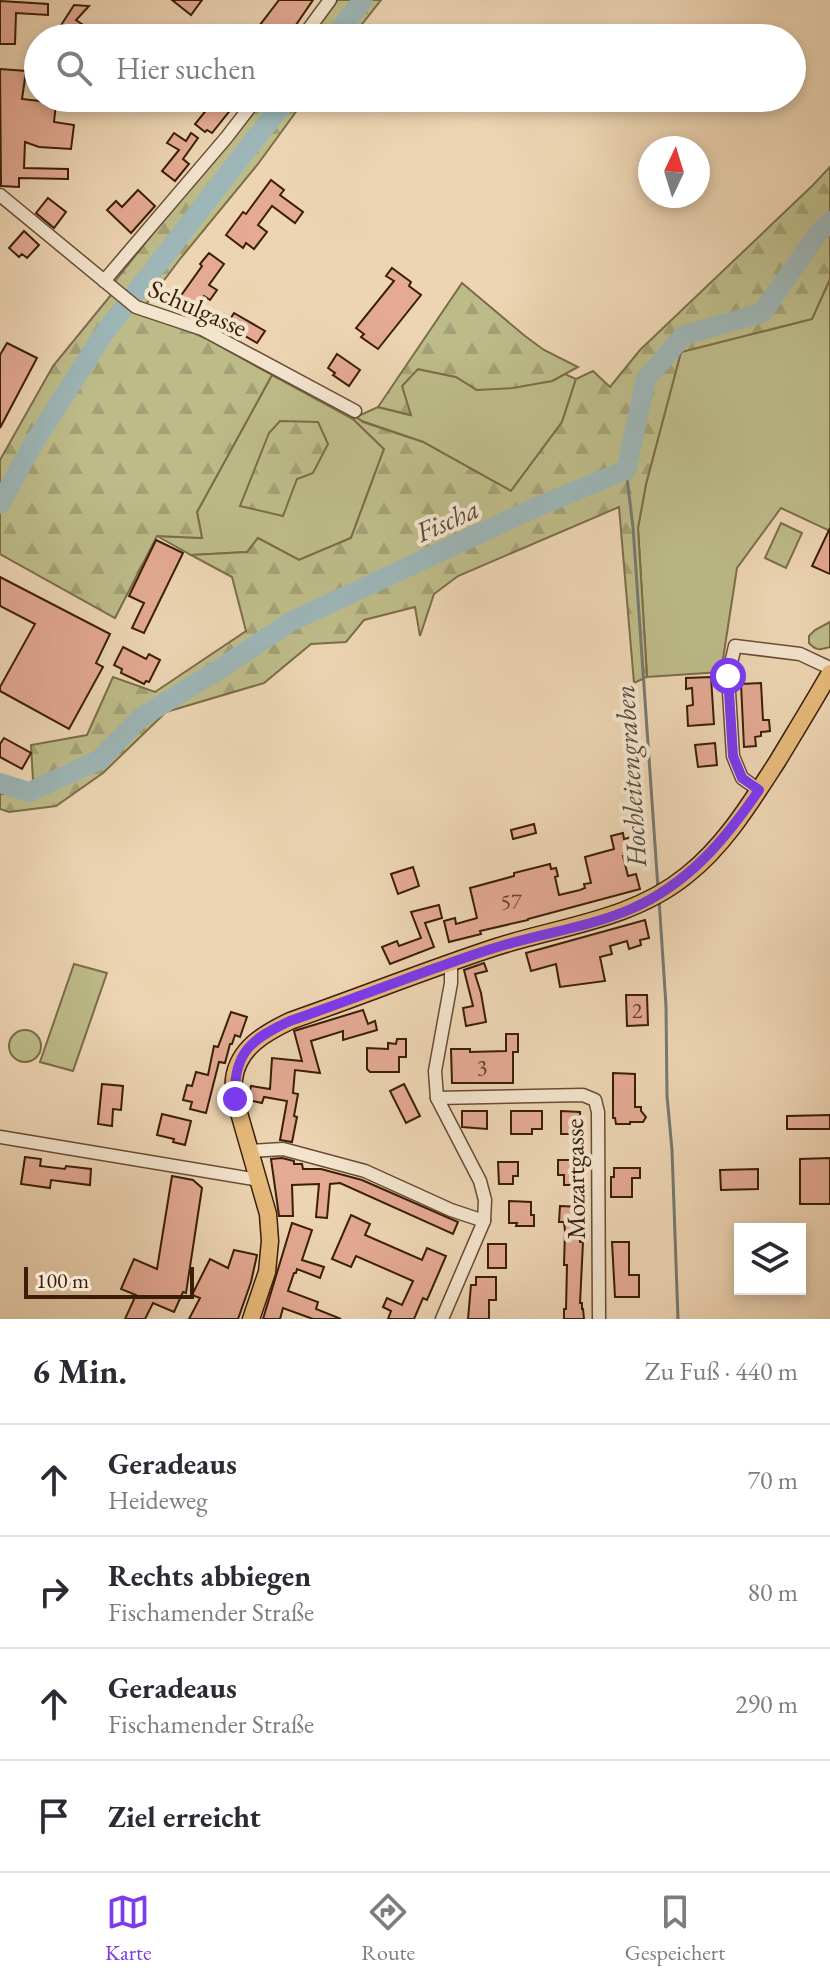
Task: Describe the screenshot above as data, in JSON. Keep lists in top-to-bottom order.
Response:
{
  "streets": {
    "street": ["Schulgasse", "Mozartgasse"]
  },
  "water": ["Fischa", "Hochleitengraben"],
  "house_numbers": ["57", "2", "3"],
  "scale_bar": "100 m",
  "north": "top",
  "page": {
    "search": "Hier suchen",
    "scale": "100 m",
    "heading": ["6 Min.", "Zu Fuß · 440 m"],
    "list": [
      ["Geradeaus", "Heideweg", "70 m"],
      ["Rechts abbiegen", "Fischamender Straße", "80 m"],
      ["Geradeaus", "Fischamender Straße", "290 m"],
      "Ziel erreicht"
    ],
    "nav": ["Karte", "Route", "Gespeichert"]
  }
}
